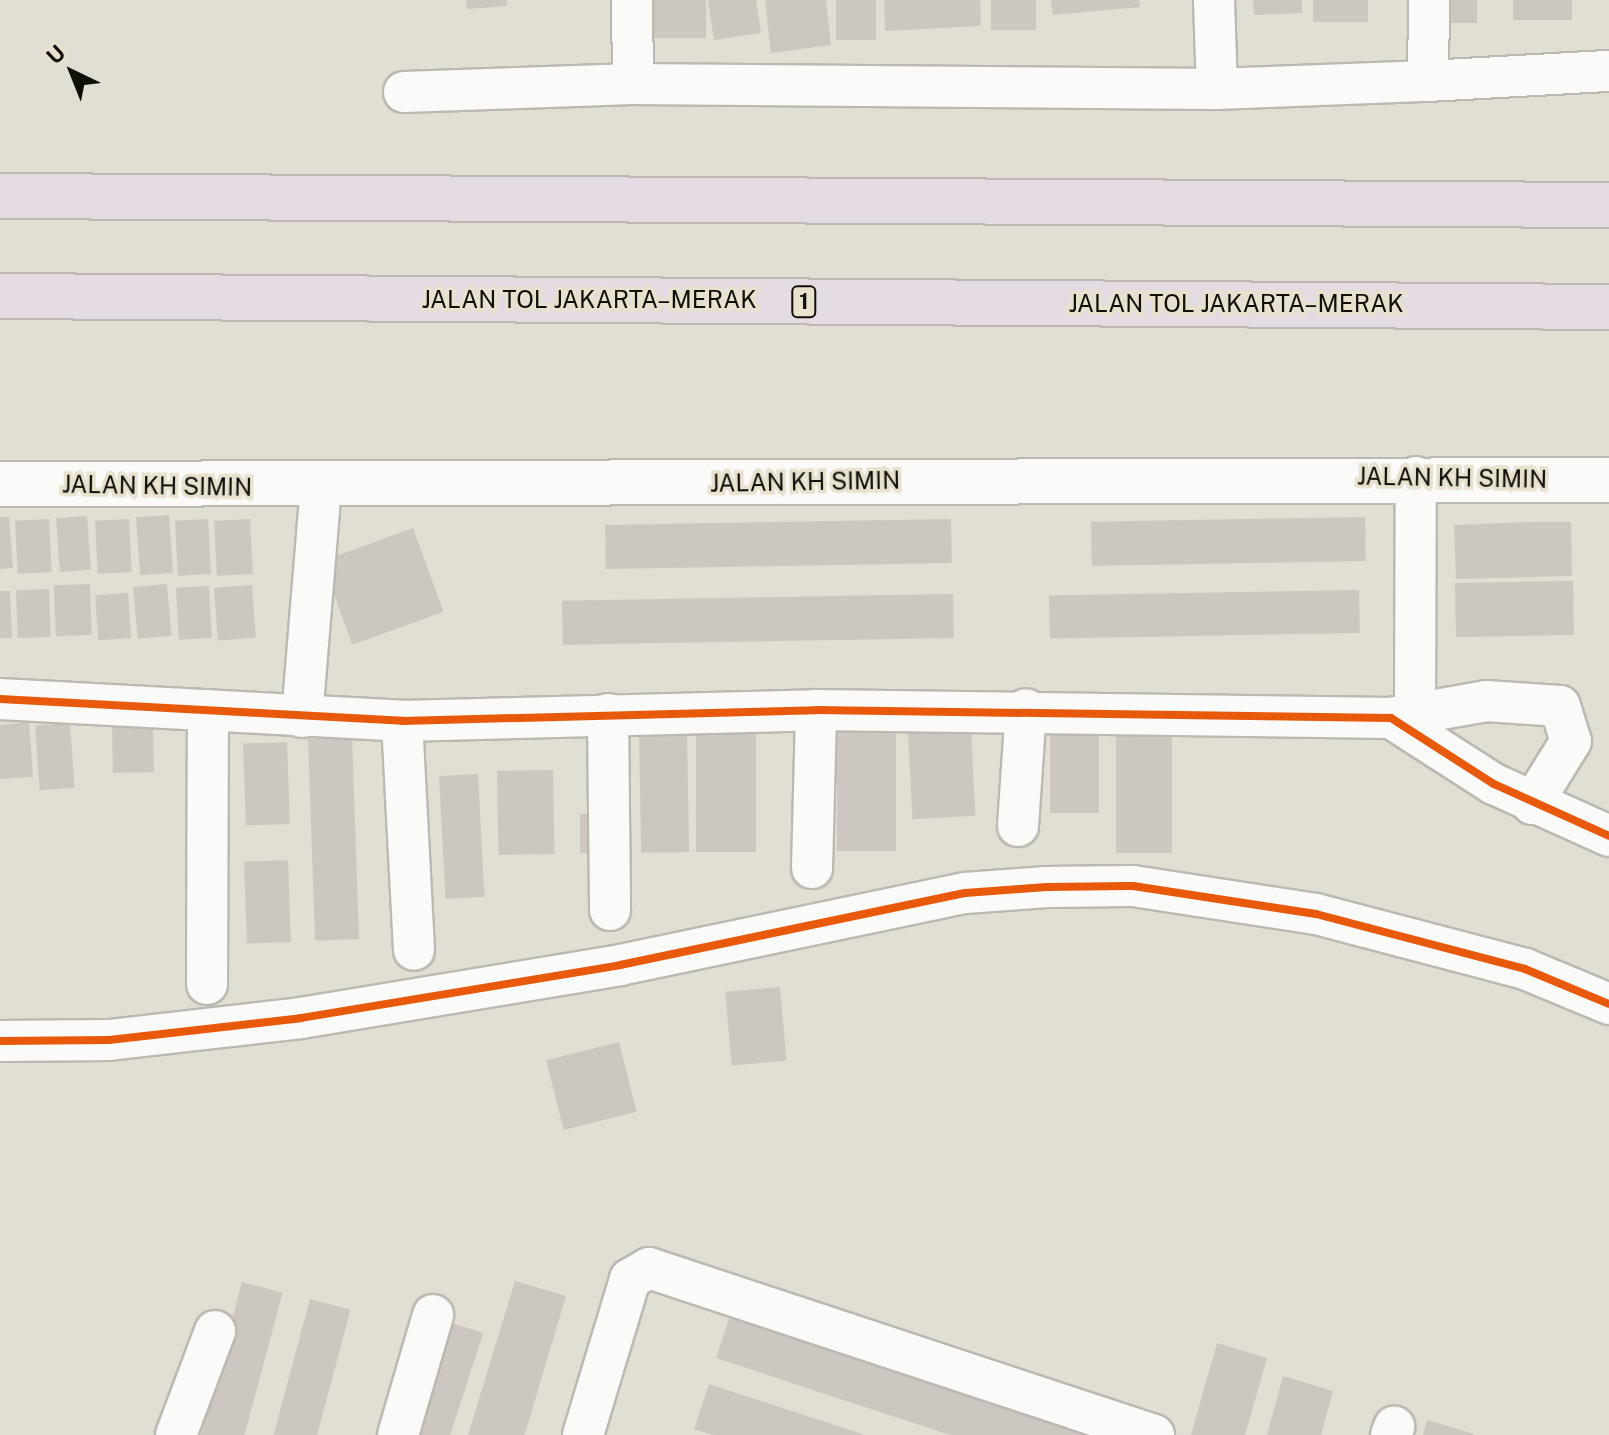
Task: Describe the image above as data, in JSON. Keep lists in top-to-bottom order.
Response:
{
  "streets": {
    "highway": ["JALAN TOL JAKARTA–MERAK", "1"],
    "street": ["JALAN KH SIMIN"]
  },
  "north": "top left"
}
